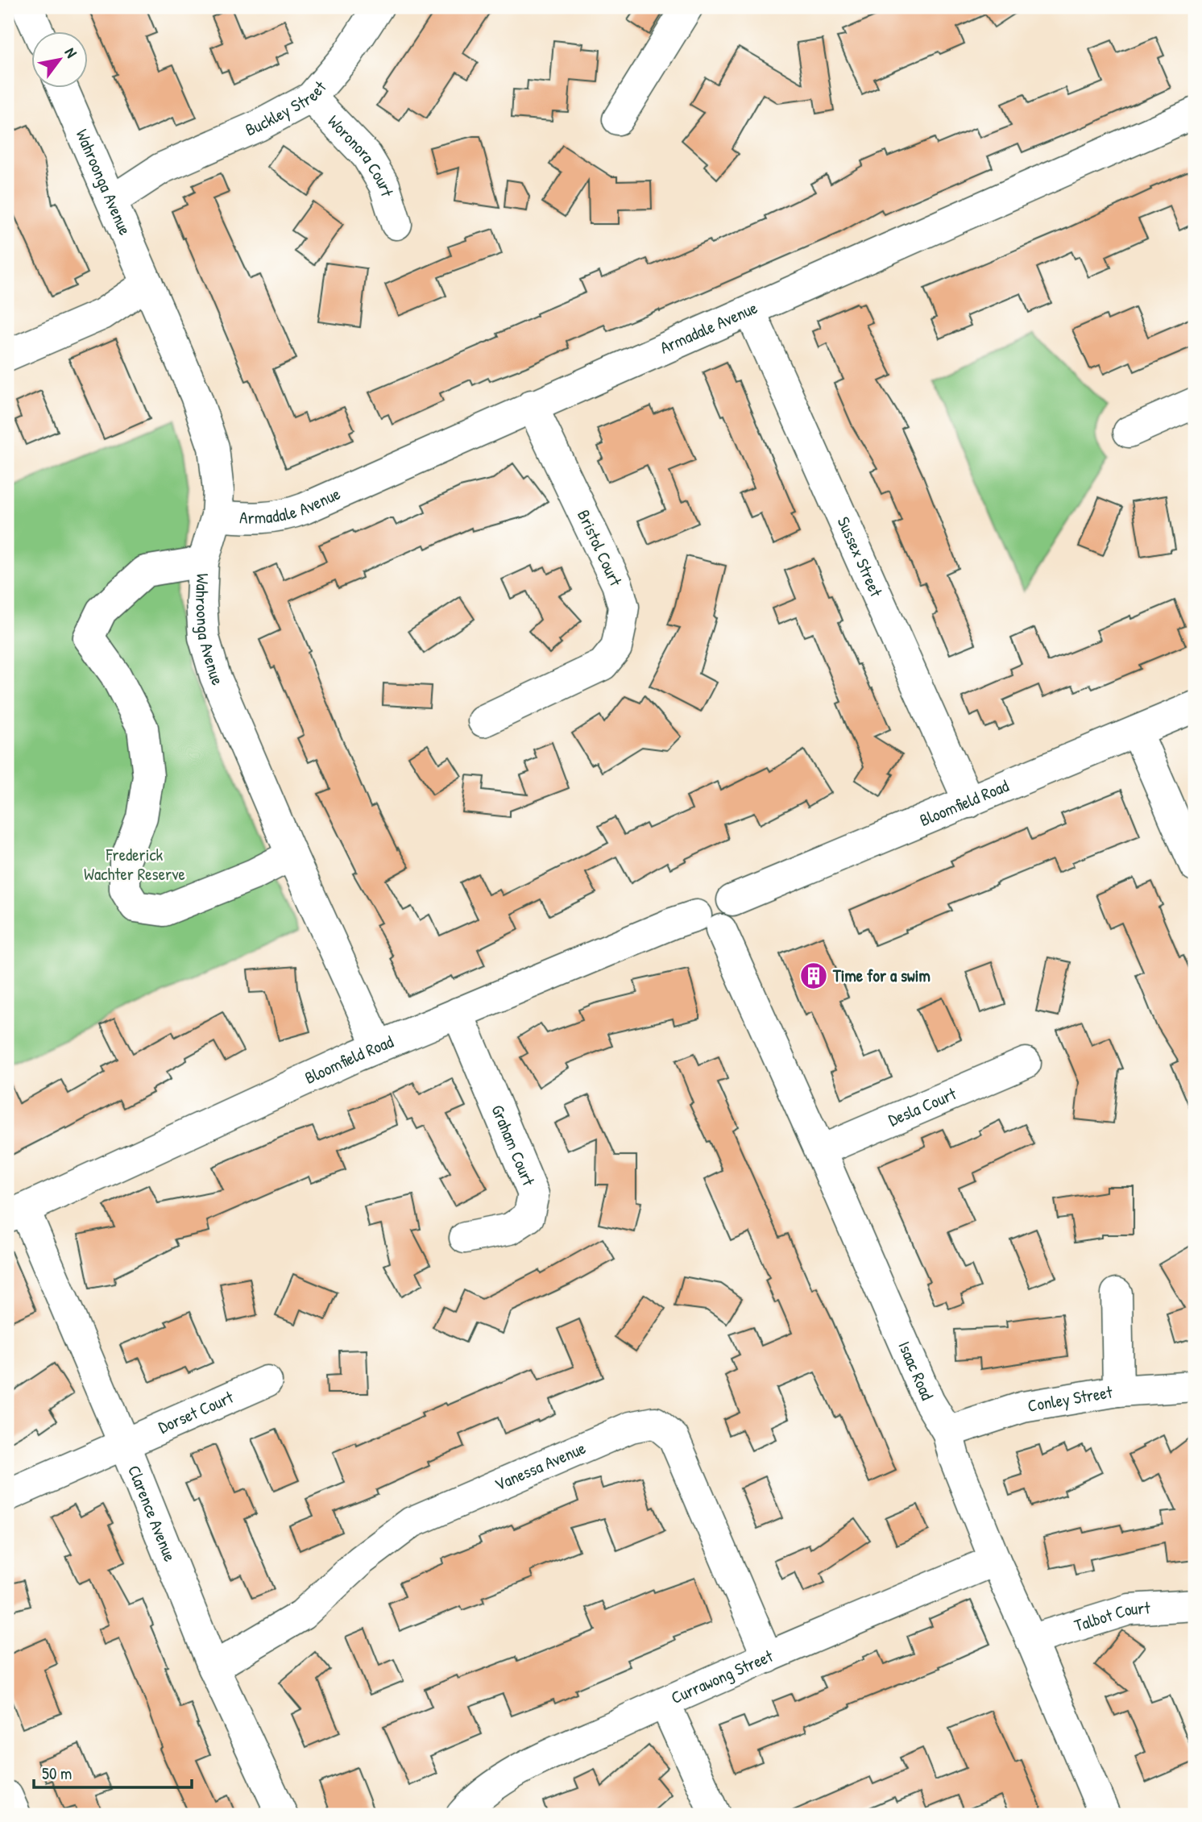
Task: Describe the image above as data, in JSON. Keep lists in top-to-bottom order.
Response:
{
  "streets": {
    "street": [
      "Buckley Street",
      "Woronora Court",
      "Wahroonga Avenue",
      "Armadale Avenue",
      "Bristol Court",
      "Sussex Street",
      "Bloomfield Road",
      "Desla Court",
      "Graham Court",
      "Isaac Road",
      "Conley Street",
      "Dorset Court",
      "Vanessa Avenue",
      "Clarence Avenue",
      "Talbot Court",
      "Currawong Street"
    ]
  },
  "crossings": [
    ["Buckley Street", "Woronora Court"],
    ["Buckley Street", "Wahroonga Avenue"],
    ["Wahroonga Avenue", "Armadale Avenue"],
    ["Wahroonga Avenue", "Bloomfield Road"],
    ["Armadale Avenue", "Bristol Court"],
    ["Armadale Avenue", "Sussex Street"],
    ["Sussex Street", "Bloomfield Road"],
    ["Bloomfield Road", "Graham Court"],
    ["Bloomfield Road", "Isaac Road"],
    ["Bloomfield Road", "Clarence Avenue"],
    ["Desla Court", "Isaac Road"],
    ["Isaac Road", "Conley Street"],
    ["Isaac Road", "Talbot Court"],
    ["Isaac Road", "Currawong Street"],
    ["Dorset Court", "Clarence Avenue"],
    ["Vanessa Avenue", "Clarence Avenue"],
    ["Vanessa Avenue", "Currawong Street"]
  ],
  "parks": ["Frederick Wachter Reserve"],
  "places": {
    "building": ["Time for a swim"]
  },
  "scale_bar": "50 m",
  "north": "top right"
}
